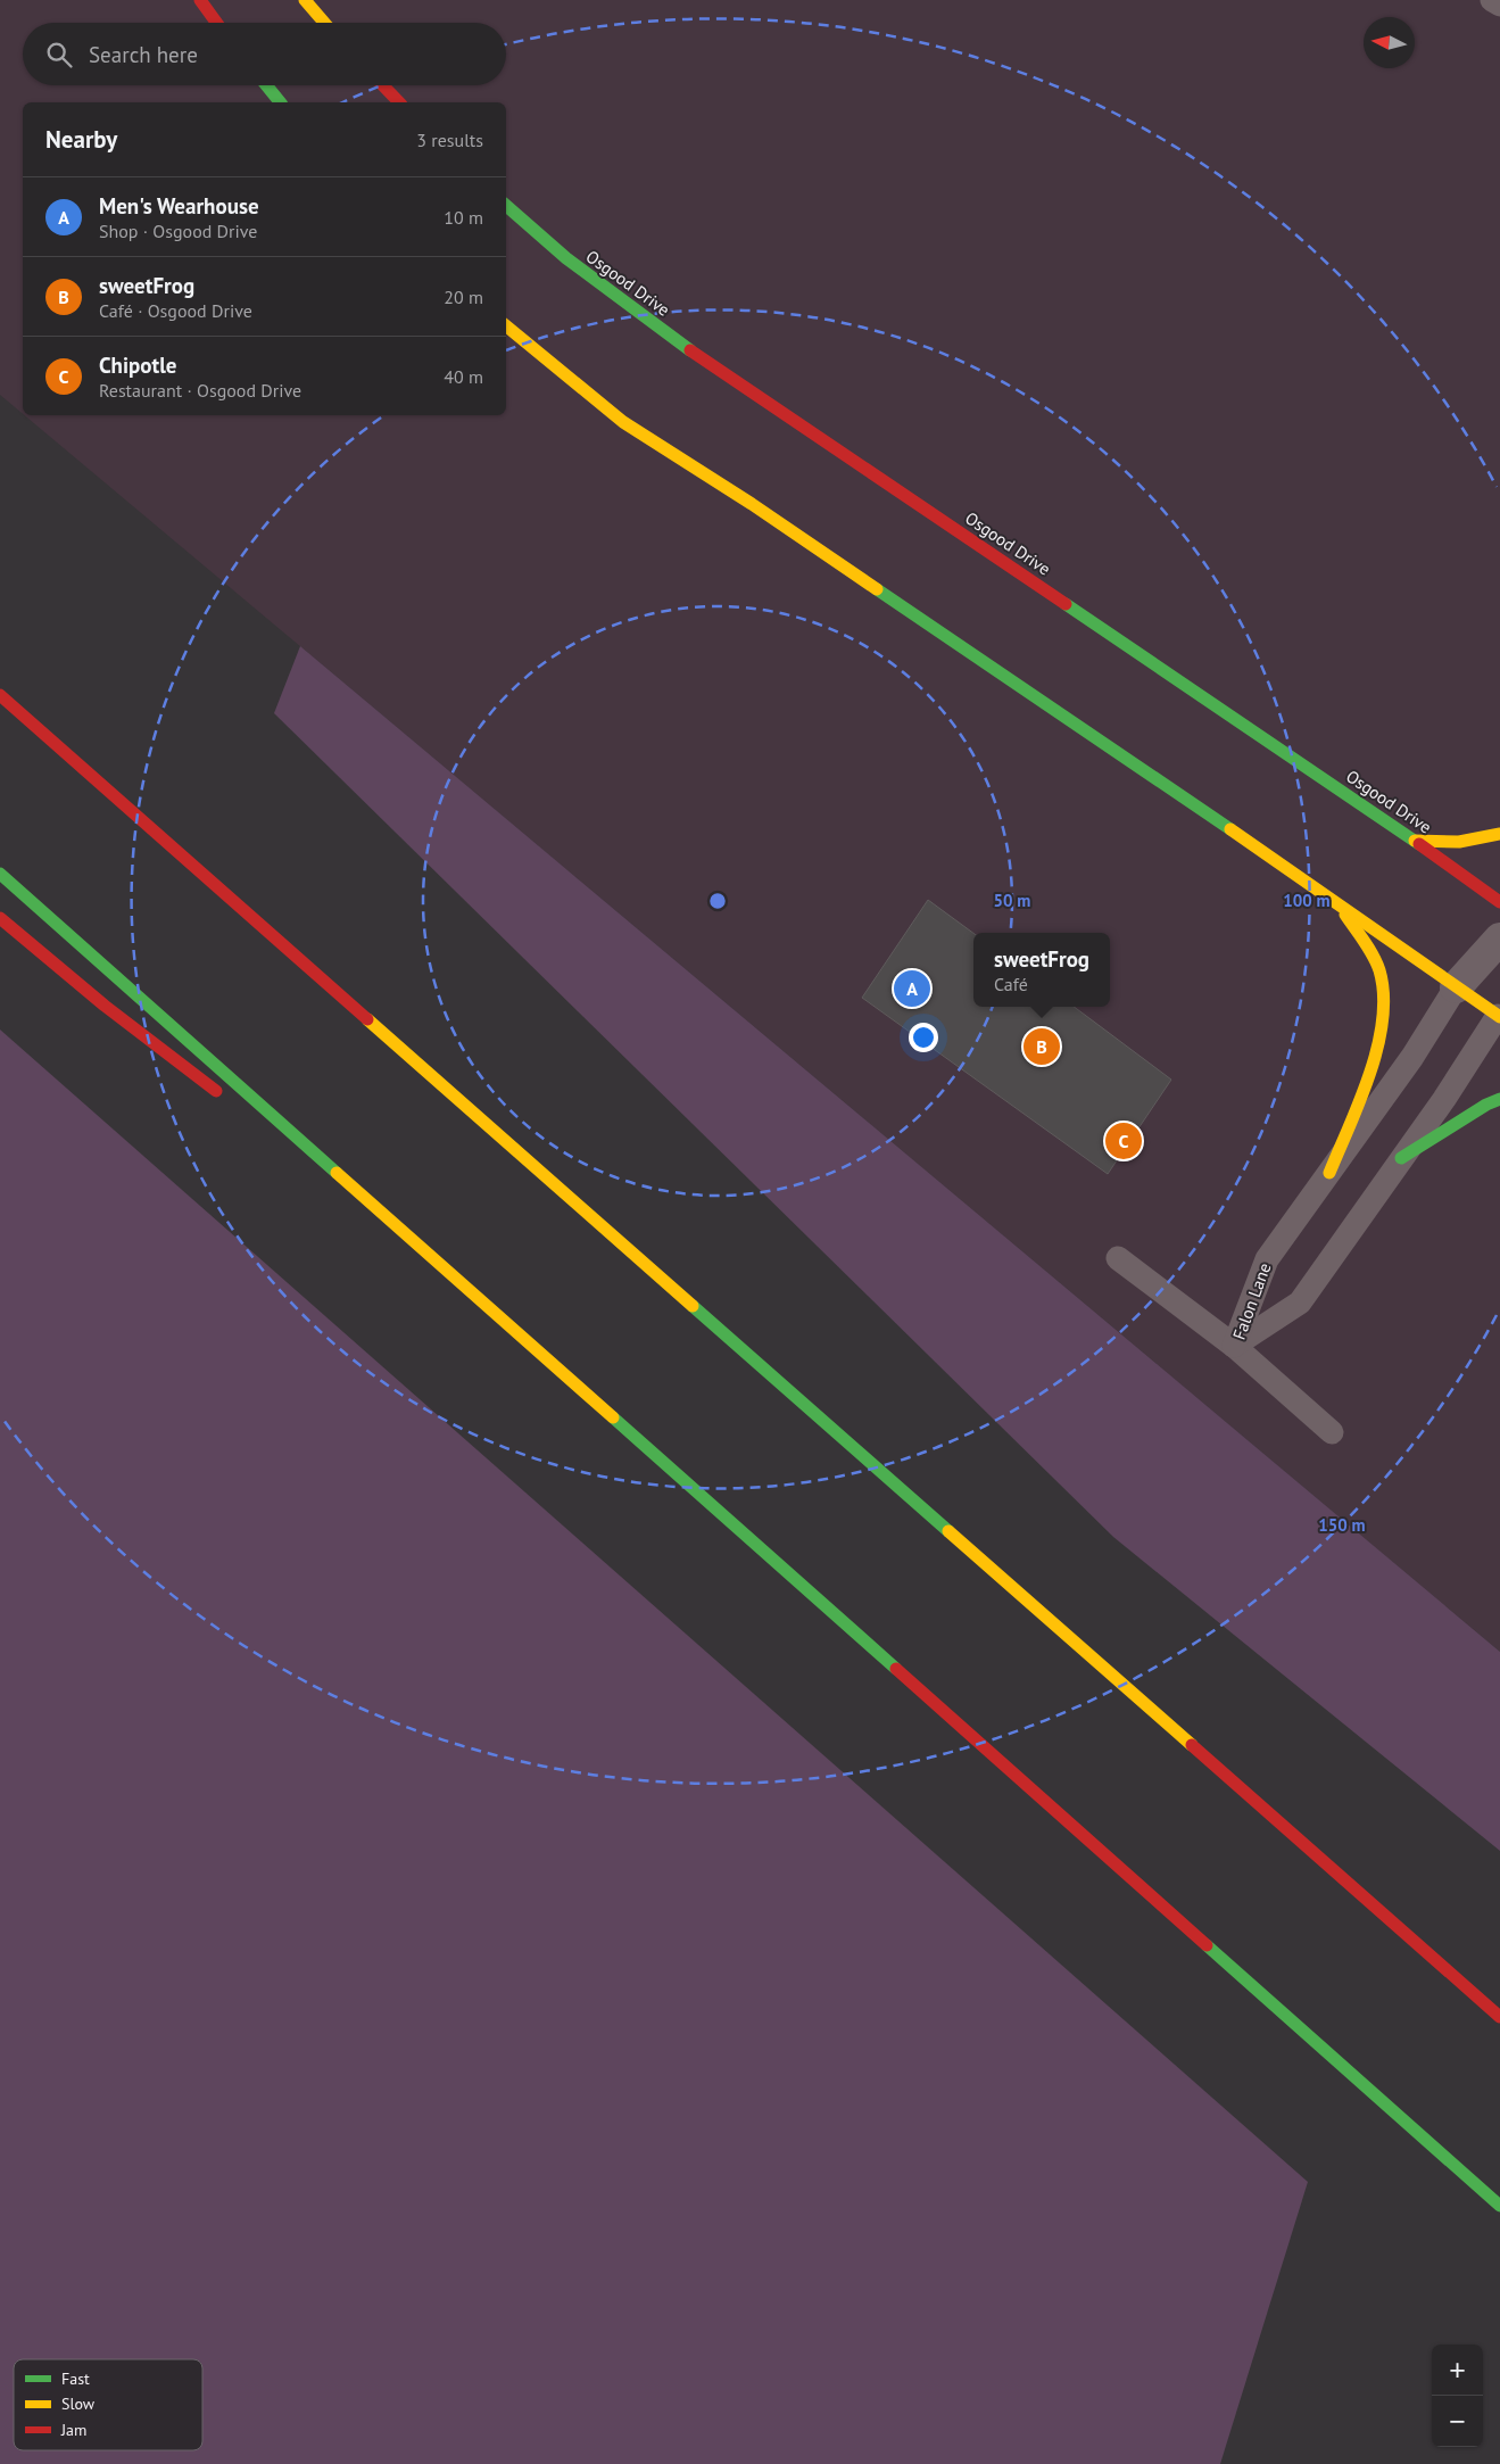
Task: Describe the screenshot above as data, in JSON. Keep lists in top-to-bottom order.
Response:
{
  "streets": {
    "main road": ["Osgood Drive"],
    "street": ["Falon Lane"]
  },
  "legend": ["Fast", "Slow", "Jam"],
  "north": "left",
  "page": {
    "search": "Search here",
    "heading": ["Nearby", "3 results"],
    "list": [
      {
        "mark": "A",
        "name": "Men's Wearhouse",
        "note": "Shop · Osgood Drive",
        "value": "10 m"
      },
      {
        "mark": "B",
        "name": "sweetFrog",
        "note": "Café · Osgood Drive",
        "value": "20 m"
      },
      {
        "mark": "C",
        "name": "Chipotle",
        "note": "Restaurant · Osgood Drive",
        "value": "40 m"
      }
    ],
    "popup": ["sweetFrog", "Café"],
    "pins": ["A", "B", "C"],
    "map_buttons": ["+", "−"]
  },
  "rings": ["50 m", "100 m", "150 m"]
}
